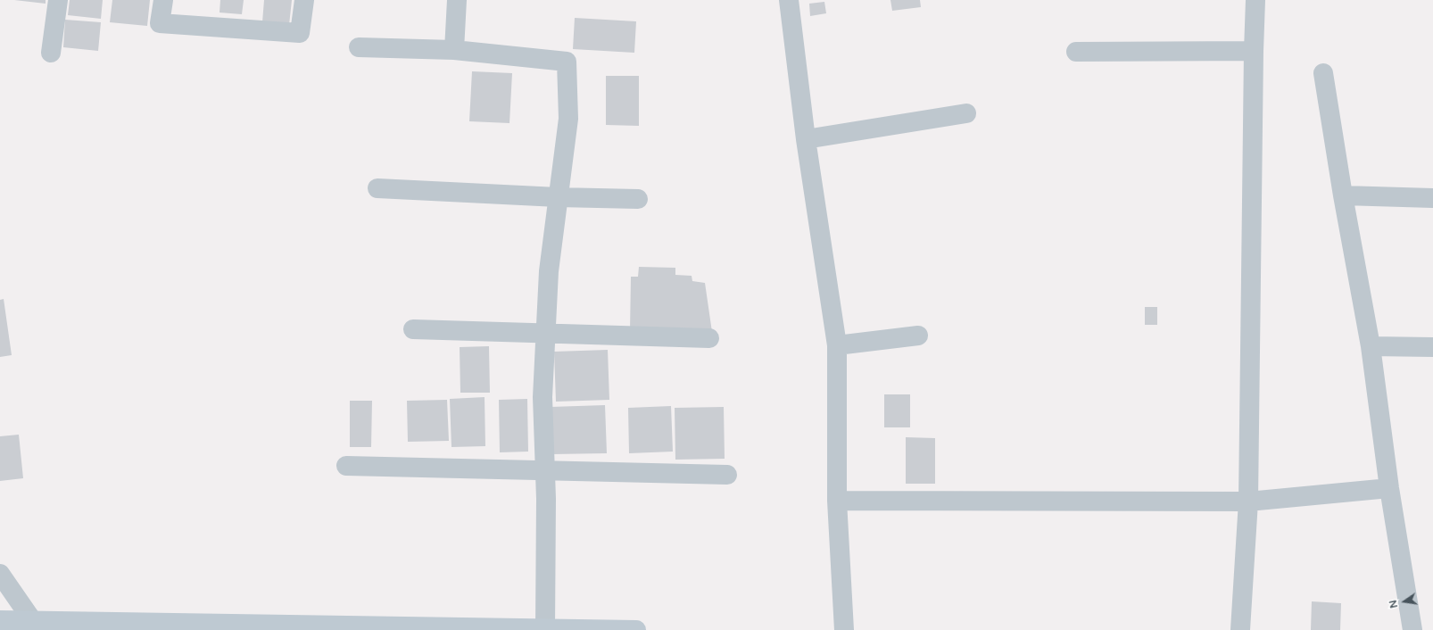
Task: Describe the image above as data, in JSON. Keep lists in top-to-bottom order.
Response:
{
  "north": "left"
}
